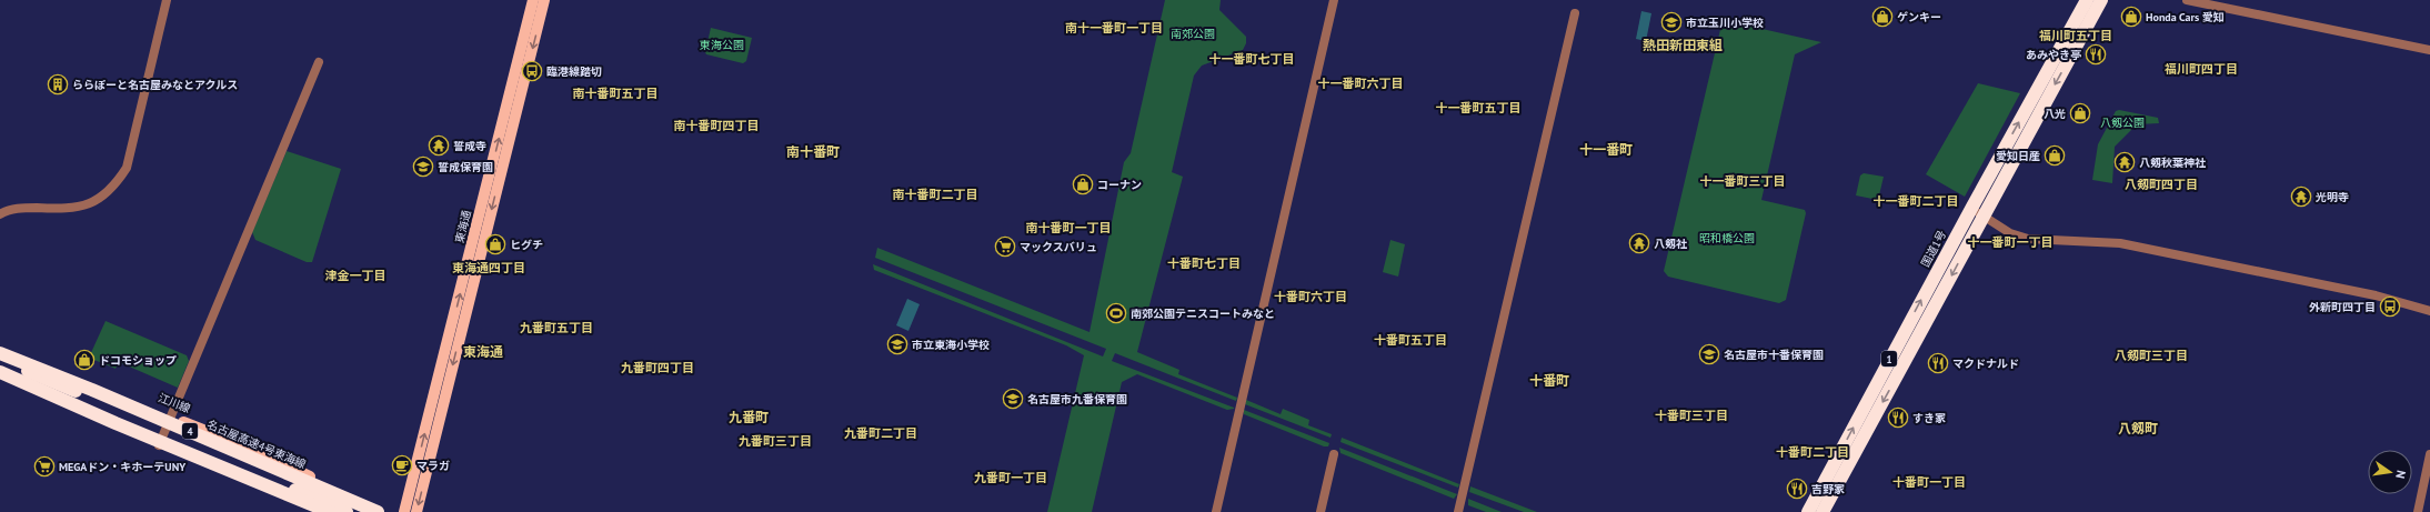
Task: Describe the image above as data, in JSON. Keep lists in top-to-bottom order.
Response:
{
  "streets": {
    "highway": [
      "国道1号",
      "1",
      "4",
      "名古屋高速4号東海線"
    ],
    "main road": ["東海通", "江川線"]
  },
  "districts": [
    "南十一番町一丁目",
    "福川町五丁目",
    "熱田新田東組",
    "十一番町七丁目",
    "福川町四丁目",
    "十一番町六丁目",
    "南十番町五丁目",
    "十一番町五丁目",
    "南十番町四丁目",
    "十一番町",
    "南十番町",
    "十一番町三丁目",
    "八剱町四丁目",
    "南十番町二丁目",
    "十一番町二丁目",
    "南十番町一丁目",
    "十一番町一丁目",
    "十番町七丁目",
    "東海通四丁目",
    "津金一丁目",
    "十番町六丁目",
    "九番町五丁目",
    "十番町五丁目",
    "東海通",
    "八剱町三丁目",
    "九番町四丁目",
    "十番町",
    "十番町三丁目",
    "九番町",
    "八剱町",
    "九番町二丁目",
    "九番町三丁目",
    "十番町二丁目",
    "九番町一丁目",
    "十番町一丁目"
  ],
  "parks": [
    "南郊公園",
    "東海公園",
    "八剱公園",
    "昭和橋公園"
  ],
  "places": {
    "shop": [
      "ゲンキー",
      "Honda Cars 愛知",
      "八光",
      "愛知日産",
      "コーナン",
      "ヒグチ",
      "ドコモショップ"
    ],
    "school or university": [
      "市立玉川小学校",
      "誓成保育園",
      "市立東海小学校",
      "名古屋市十番保育園",
      "名古屋市九番保育園"
    ],
    "restaurant": [
      "あみやき亭",
      "マクドナルド",
      "すき家",
      "吉野家"
    ],
    "bus stop": ["臨港線踏切", "外新町四丁目"],
    "building": ["ららぽーと名古屋みなとアクルス"],
    "temple": [
      "誓成寺",
      "八剱秋葉神社",
      "光明寺",
      "八剱社"
    ],
    "supermarket": ["マックスバリュ", "MEGAドン・キホーテUNY"],
    "sports": ["南郊公園テニスコートみなと"],
    "cafe": ["マラガ"]
  },
  "north": "right"
}
